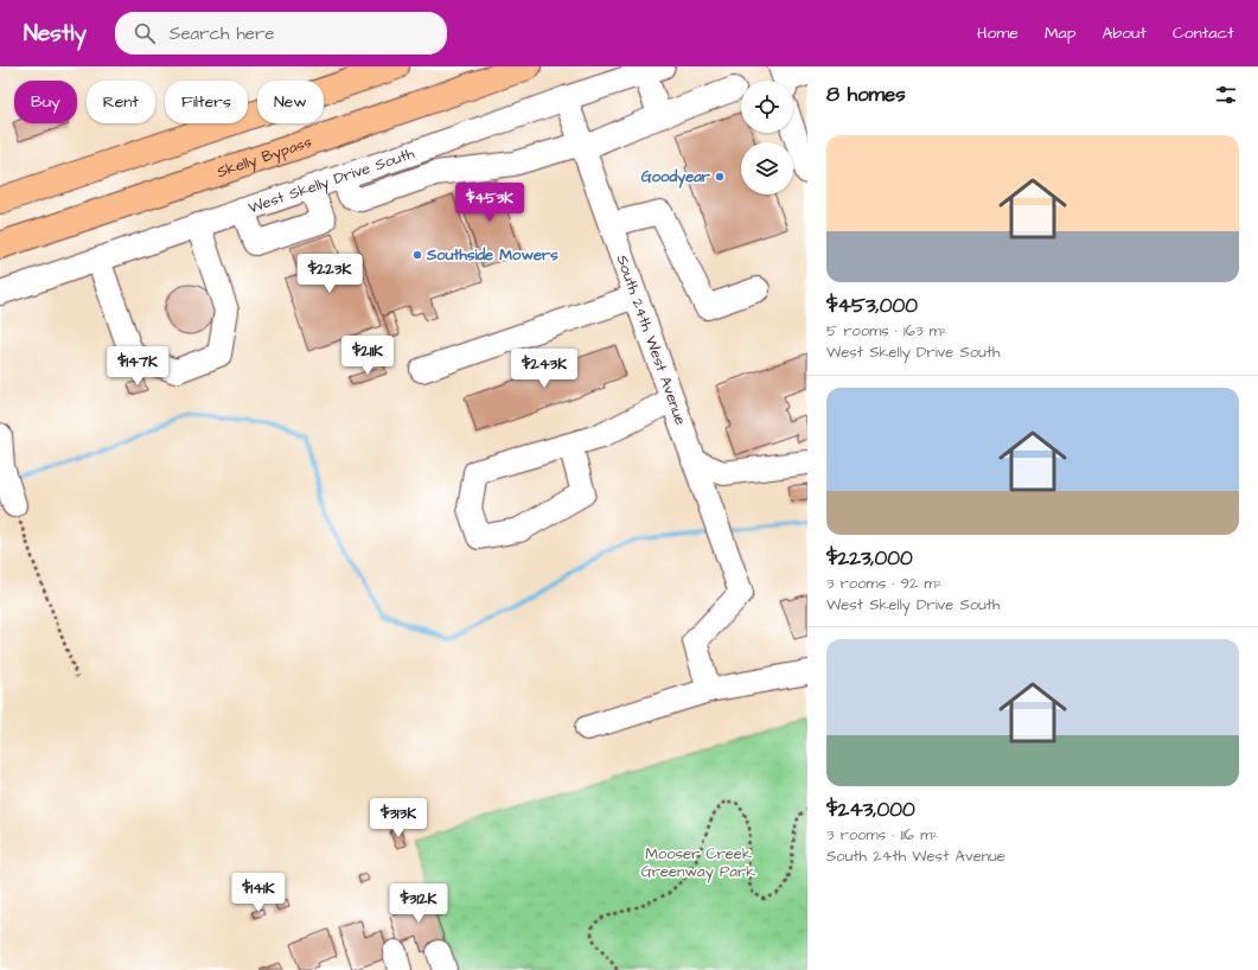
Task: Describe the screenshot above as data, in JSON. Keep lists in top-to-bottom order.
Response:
{
  "streets": {
    "highway": ["Skelly Bypass"],
    "street": ["West Skelly Drive South", "South 24th West Avenue"]
  },
  "crossings": [
    ["West Skelly Drive South", "South 24th West Avenue"]
  ],
  "parks": ["Mooser Creek Greenway Park"],
  "places": ["Goodyear", "Southside Mowers"],
  "page": {
    "header": "Nestly",
    "search": "Search here",
    "nav": [
      "Home",
      "Map",
      "About",
      "Contact"
    ],
    "heading": "8 homes",
    "chip": [
      "Buy",
      "Rent",
      "Filters",
      "New"
    ],
    "list": [
      {
        "name": "$453,000",
        "note": "5 rooms · 163 m² · West Skelly Drive South"
      },
      {
        "name": "$223,000",
        "note": "3 rooms · 92 m² · West Skelly Drive South"
      },
      {
        "name": "$243,000",
        "note": "3 rooms · 116 m² · South 24th West Avenue"
      }
    ],
    "price": [
      "$453K",
      "$223K",
      "$211K",
      "$147K",
      "$243K",
      "$313K",
      "$141K",
      "$312K"
    ]
  }
}
